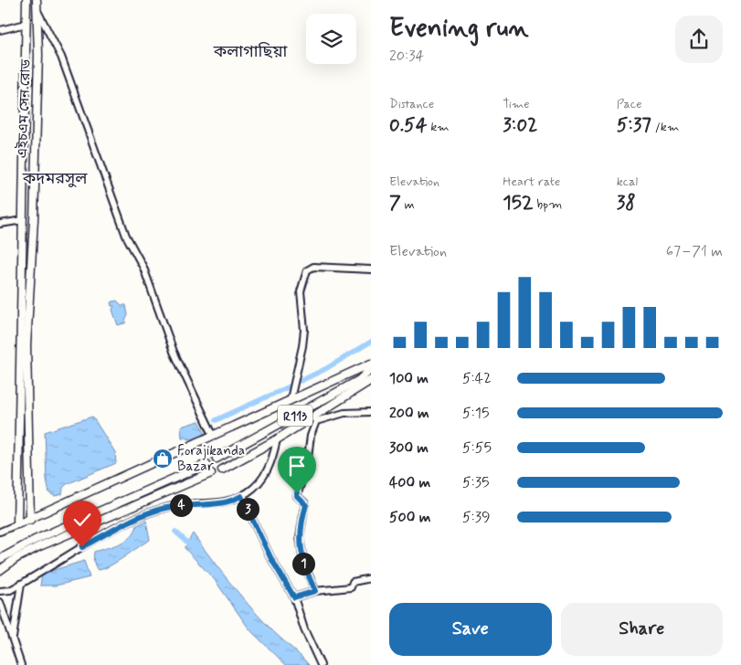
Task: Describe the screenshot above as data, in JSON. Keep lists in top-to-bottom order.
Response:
{
  "streets": {
    "main road": ["এইচএম সেন রোড", "R113"]
  },
  "districts": ["কলাগাছিয়া", "কদমরসুল"],
  "places": {
    "shop": ["Forajikanda Bazar"]
  },
  "page": {
    "heading": ["Evening run", "20:34"],
    "stats": [
      ["Distance", "0.54 km"],
      ["Time", "3:02"],
      ["Pace", "5:37 /km"],
      ["Elevation", "7 m"],
      ["Heart rate", "152 bpm"],
      ["kcal", "38"]
    ],
    "chart": ["Elevation", "67–71 m"],
    "list": [
      {
        "name": "100 m",
        "note": "5:42"
      },
      {
        "name": "200 m",
        "note": "5:15"
      },
      {
        "name": "300 m",
        "note": "5:55"
      },
      {
        "name": "400 m",
        "note": "5:35"
      },
      {
        "name": "500 m",
        "note": "5:39"
      }
    ],
    "pins": ["4", "3", "1"],
    "buttons": ["Save", "Share"]
  }
}
